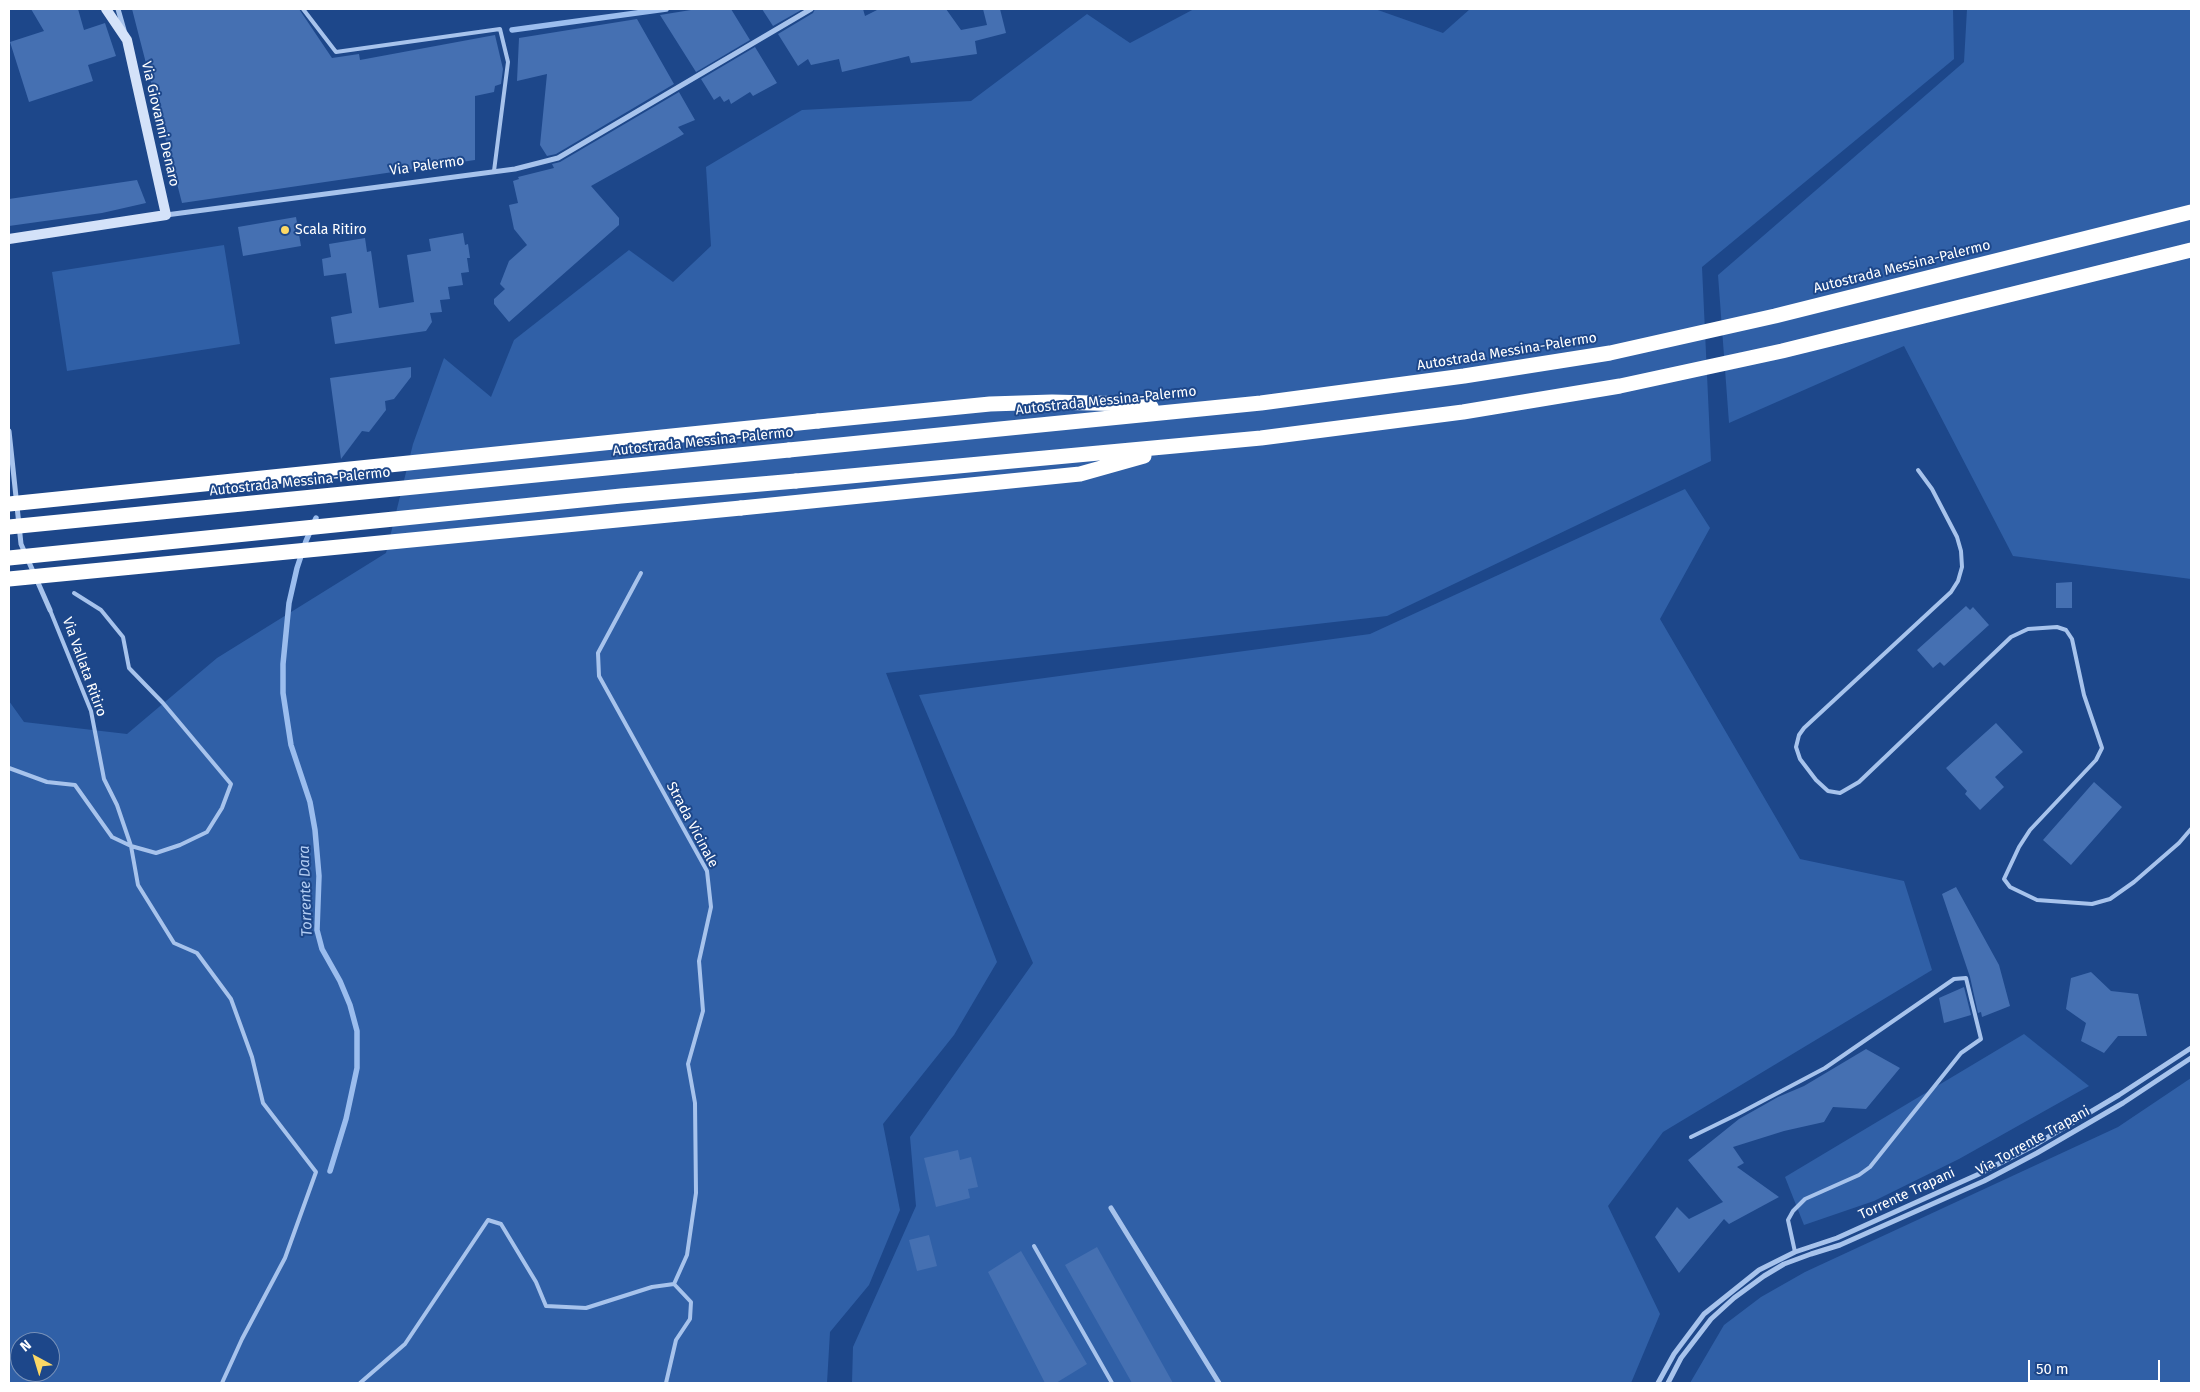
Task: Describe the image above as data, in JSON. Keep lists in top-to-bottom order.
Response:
{
  "streets": {
    "highway": ["Autostrada Messina-Palermo"],
    "main road": ["Via Giovanni Denaro", "Via Palermo"],
    "street": ["Via Torrente Trapani", "Torrente Trapani"],
    "lane": ["Via Vallata Ritiro", "Strada Vicinale"]
  },
  "crossings": [
    ["Via Giovanni Denaro", "Via Palermo"]
  ],
  "water": ["Torrente Dara"],
  "places": ["Scala Ritiro"],
  "scale_bar": "50 m",
  "north": "top left"
}
